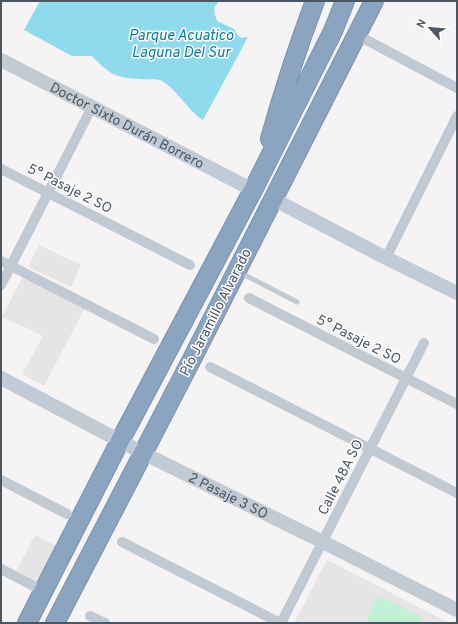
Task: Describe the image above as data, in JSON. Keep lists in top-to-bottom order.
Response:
{
  "streets": {
    "highway": ["Pío Jaramillo Alvarado"],
    "street": [
      "Doctor Sixto Durán Borrero",
      "5° Pasaje 2 SO",
      "Calle 48A SO",
      "2 Pasaje 3 SO"
    ]
  },
  "crossings": [
    ["Doctor Sixto Durán Borrero", "Pío Jaramillo Alvarado"],
    ["5° Pasaje 2 SO", "Calle 48A SO"],
    ["Pío Jaramillo Alvarado", "2 Pasaje 3 SO"],
    ["Calle 48A SO", "2 Pasaje 3 SO"]
  ],
  "water": ["Parque Acuatico Laguna Del Sur"],
  "north": "top left"
}
